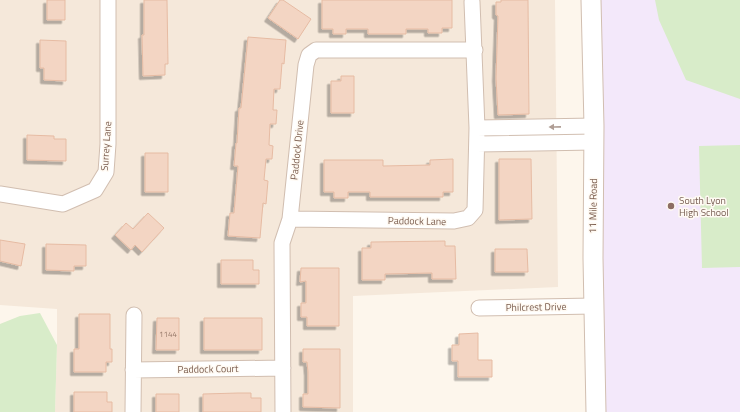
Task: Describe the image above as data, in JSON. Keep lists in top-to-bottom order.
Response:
{
  "streets": {
    "street": [
      "Surrey Lane",
      "Paddock Drive",
      "11 Mile Road",
      "Paddock Lane",
      "Philcrest Drive",
      "Paddock Court"
    ]
  },
  "crossings": [
    ["Paddock Drive", "Paddock Lane"],
    ["Paddock Drive", "Paddock Court"],
    ["11 Mile Road", "Philcrest Drive"]
  ],
  "places": ["South Lyon High School"],
  "house_numbers": ["1144"]
}
